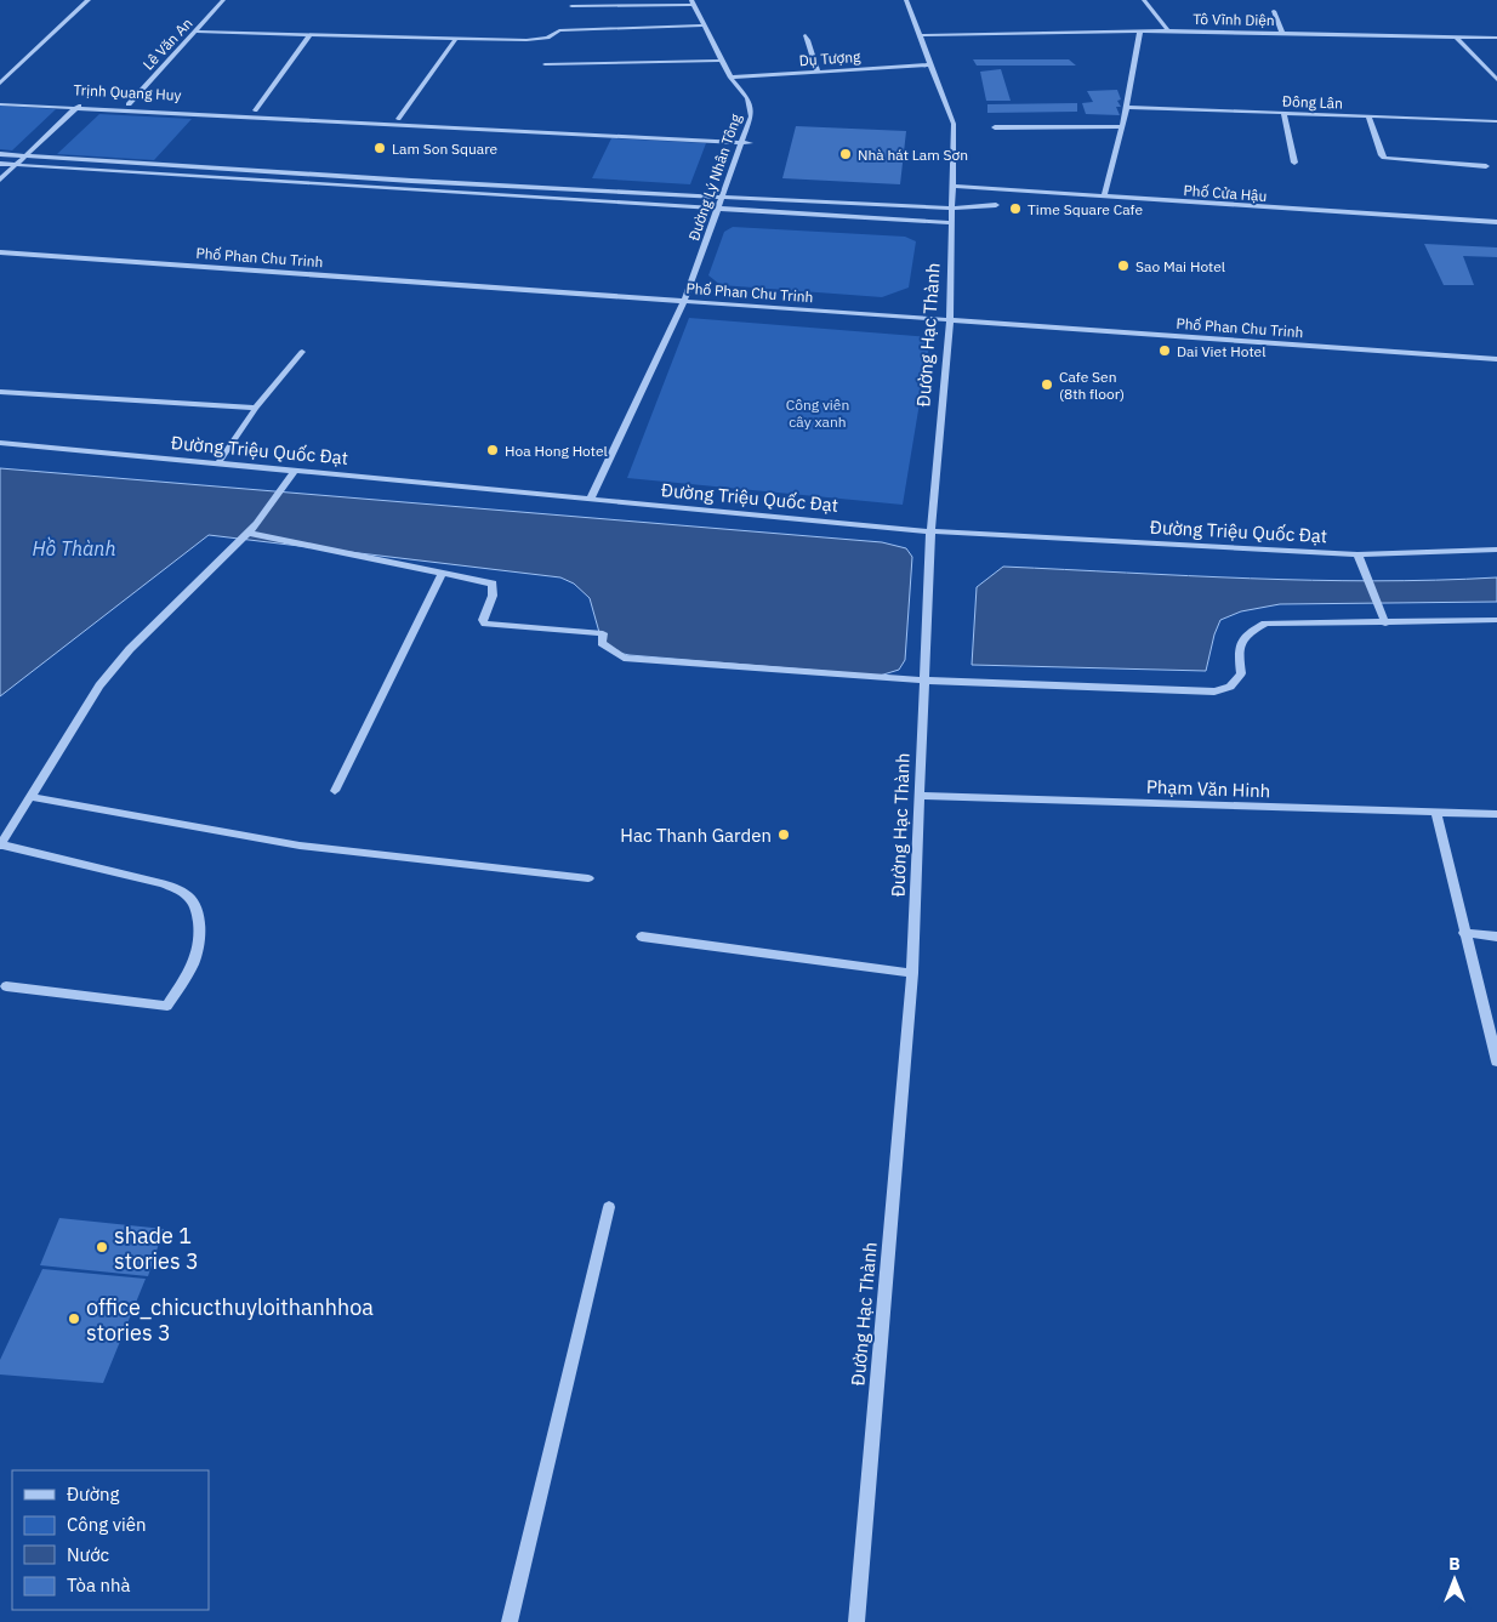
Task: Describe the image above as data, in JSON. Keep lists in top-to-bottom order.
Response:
{
  "streets": {
    "street": [
      "Tô Vĩnh Diện",
      "Lê Văn An",
      "Dụ Tượng",
      "Trịnh Quang Huy",
      "Đông Lân",
      "Đường Lý Nhân Tông",
      "Phố Cửa Hậu",
      "Phố Phan Chu Trinh",
      "Đường Hạc Thành",
      "Đường Triệu Quốc Đạt",
      "Phạm Văn Hinh"
    ]
  },
  "crossings": [
    ["Tô Vĩnh Diện", "Đường Hạc Thành"],
    ["Lê Văn An", "Trịnh Quang Huy"],
    ["Dụ Tượng", "Đường Lý Nhân Tông"],
    ["Dụ Tượng", "Đường Hạc Thành"],
    ["Trịnh Quang Huy", "Đường Lý Nhân Tông"],
    ["Đường Lý Nhân Tông", "Phố Phan Chu Trinh"],
    ["Đường Lý Nhân Tông", "Đường Triệu Quốc Đạt"],
    ["Phố Cửa Hậu", "Đường Hạc Thành"],
    ["Phố Phan Chu Trinh", "Đường Hạc Thành"],
    ["Đường Hạc Thành", "Đường Triệu Quốc Đạt"],
    ["Đường Hạc Thành", "Phạm Văn Hinh"]
  ],
  "water": ["Hồ Thành"],
  "parks": ["Công viên cây xanh"],
  "places": [
    "Lam Son Square",
    "Nhà hát Lam Sơn",
    "Time Square Cafe",
    "Sao Mai Hotel",
    "Dai Viet Hotel",
    "Cafe Sen (8th floor)",
    "Hoa Hong Hotel",
    "Hac Thanh Garden",
    "shade 1 stories 3",
    "office_chicucthuyloithanhhoa stories 3"
  ],
  "legend": [
    "Đường",
    "Công viên",
    "Nước",
    "Tòa nhà"
  ],
  "north": "top"
}
